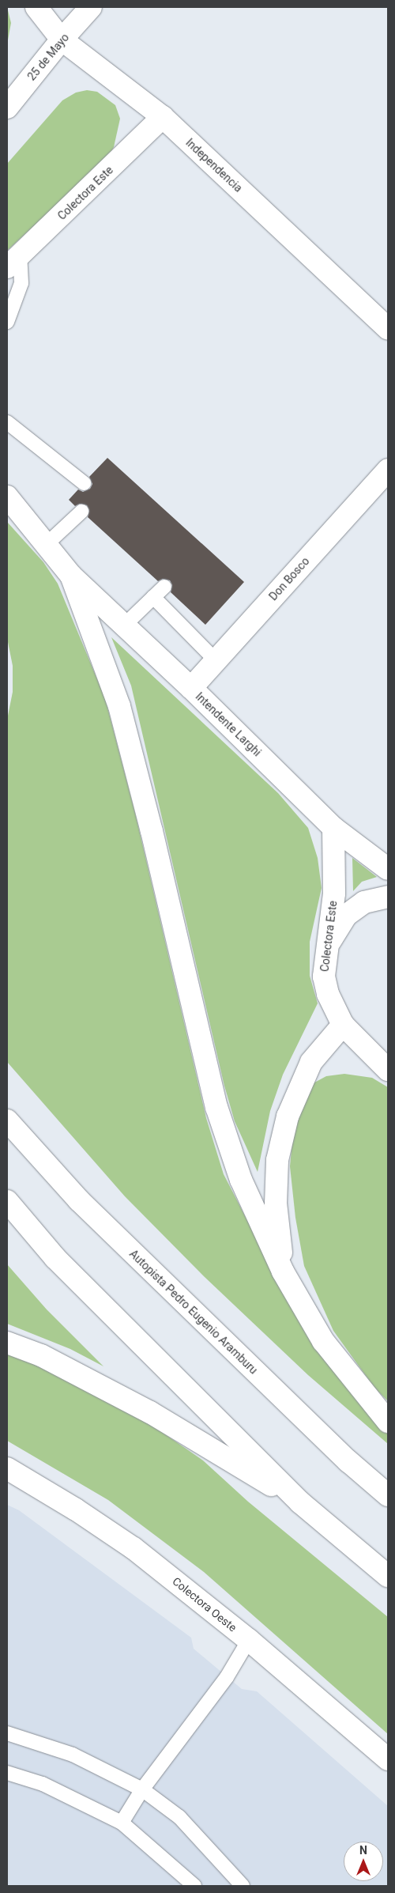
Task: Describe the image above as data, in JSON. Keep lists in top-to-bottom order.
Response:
{
  "streets": {
    "main road": [
      "25 de Mayo",
      "Independencia",
      "Colectora Este",
      "Don Bosco",
      "Intendente Larghi",
      "Autopista Pedro Eugenio Aramburu",
      "Colectora Oeste"
    ]
  },
  "crossings": [
    ["25 de Mayo", "Independencia"],
    ["Independencia", "Colectora Este"],
    ["Colectora Este", "Intendente Larghi"],
    ["Don Bosco", "Intendente Larghi"]
  ],
  "north": "top"
}
